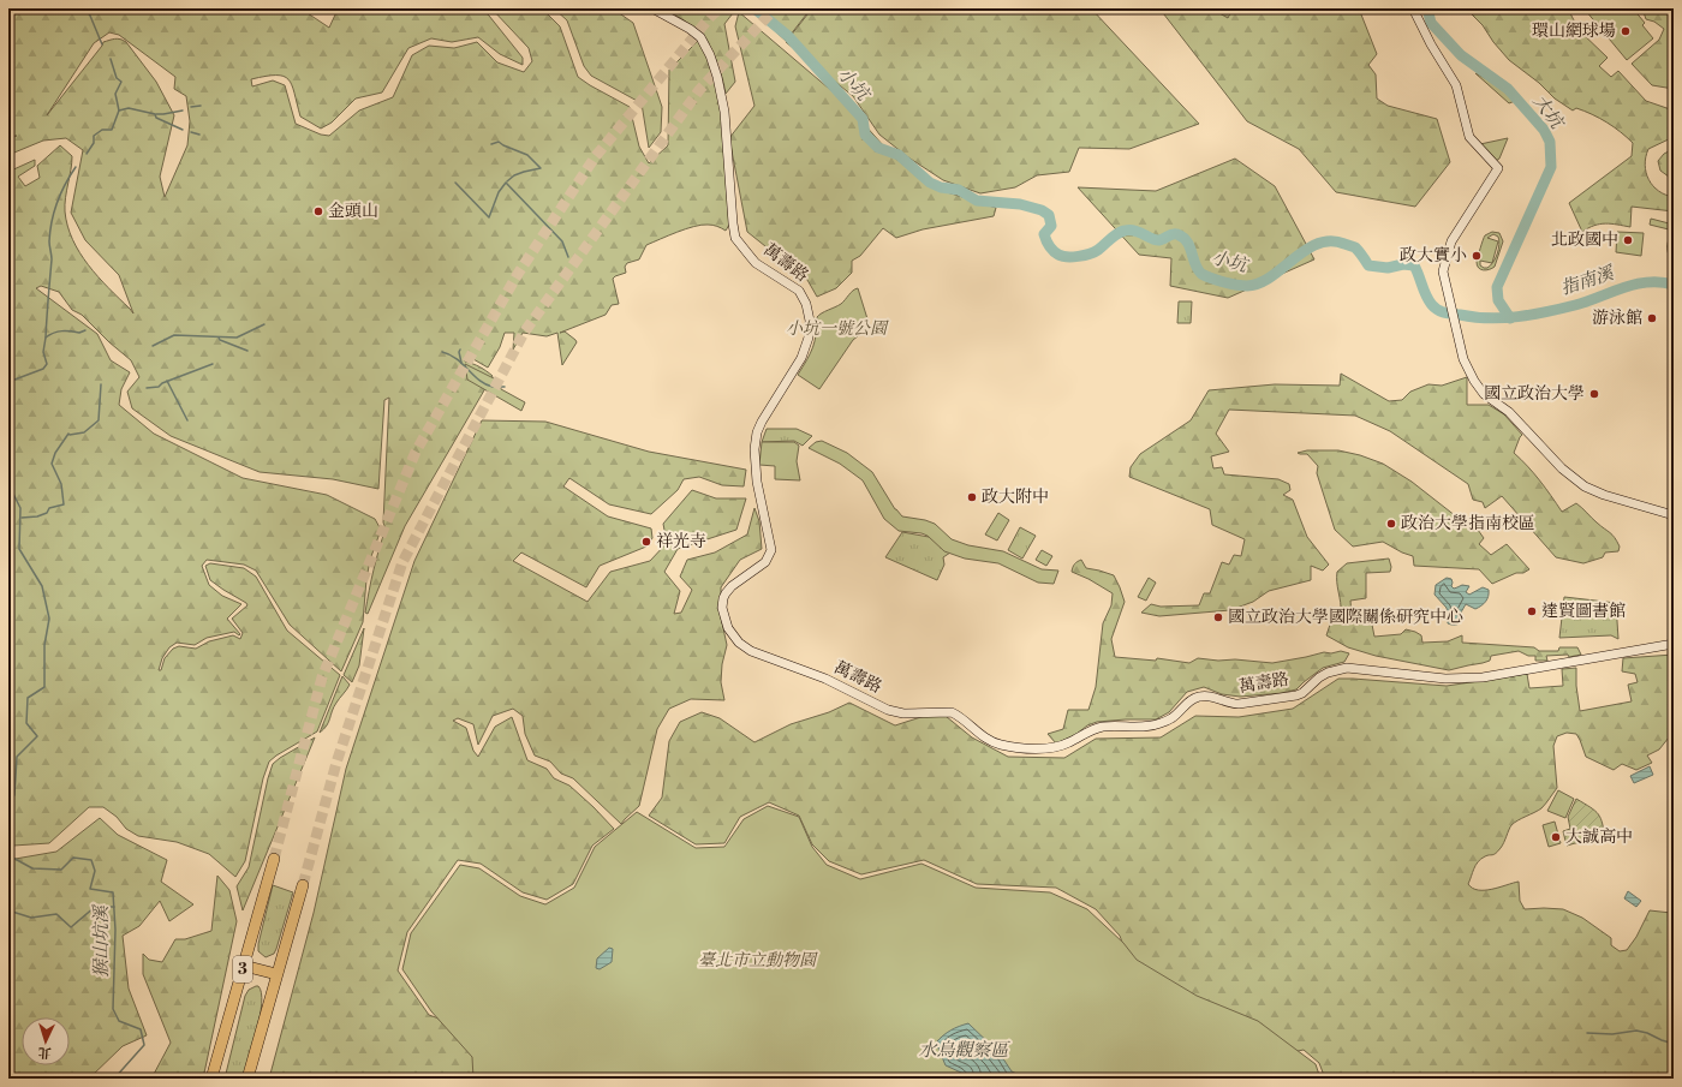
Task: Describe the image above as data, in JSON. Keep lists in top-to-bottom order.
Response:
{
  "streets": {
    "highway": ["3"],
    "street": ["萬壽路"]
  },
  "water": [
    "小坑",
    "大坑",
    "指南溪",
    "猴山坑溪",
    "水鳥觀察區"
  ],
  "parks": ["小坑一號公園", "臺北市立動物園"],
  "places": [
    "環山網球場",
    "金頭山",
    "北政國中",
    "政大實小",
    "游泳館",
    "國立政治大學",
    "政大附中",
    "政治大學指南校區",
    "祥光寺",
    "達賢圖書館",
    "國立政治大學國際關係研究中心",
    "大誠高中"
  ],
  "north": "bottom"
}
